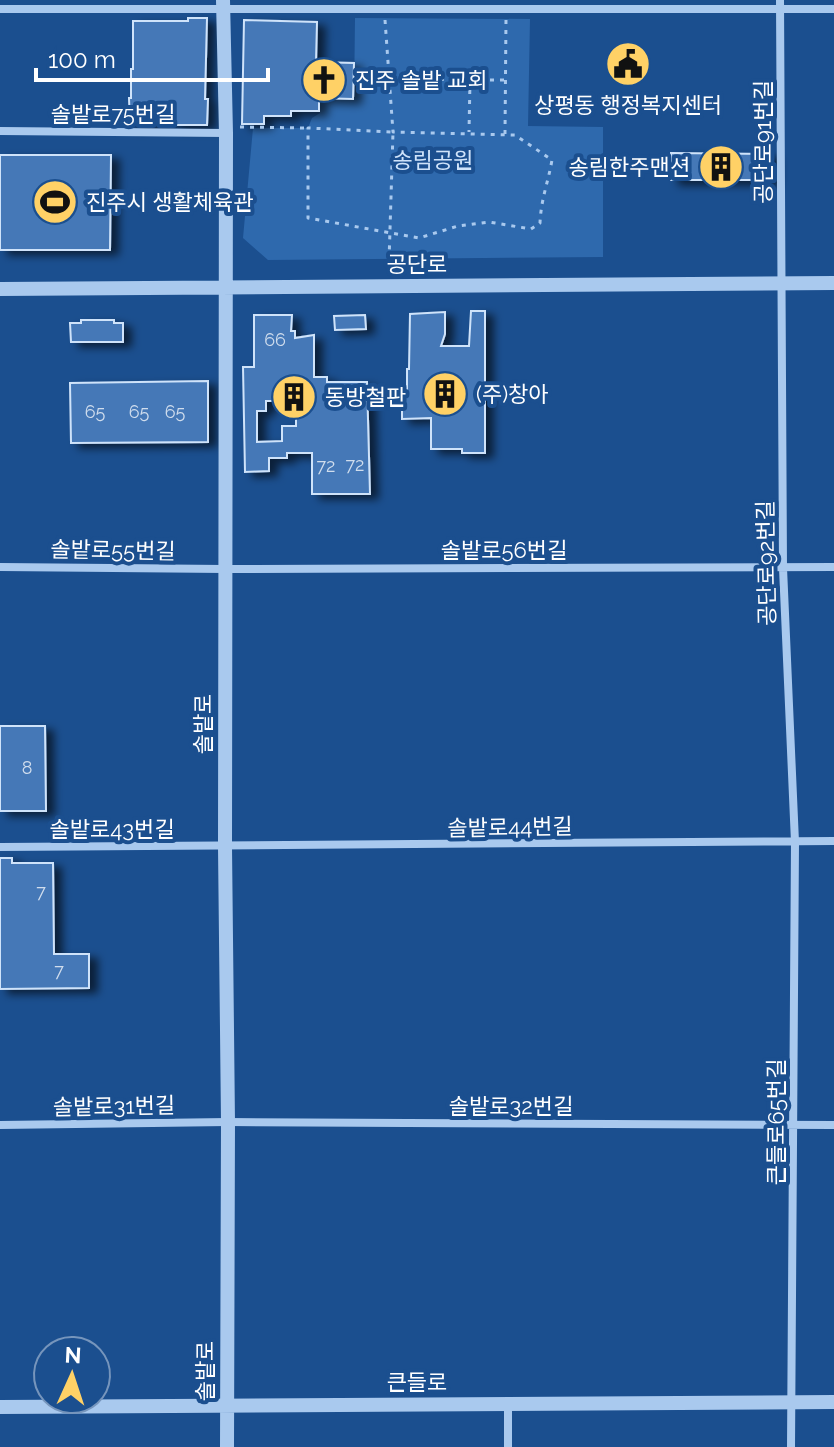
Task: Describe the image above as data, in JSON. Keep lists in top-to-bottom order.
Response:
{
  "streets": {
    "street": [
      "솔밭로75번길",
      "공단로91번길",
      "공단로",
      "솔밭로55번길",
      "솔밭로56번길",
      "공단로92번길",
      "솔밭로",
      "솔밭로44번길",
      "솔밭로43번길",
      "솔밭로31번길",
      "솔밭로32번길",
      "큰들로65번길",
      "큰들로"
    ]
  },
  "crossings": [
    ["솔밭로75번길", "솔밭로"],
    ["공단로91번길", "공단로"],
    ["공단로91번길", "공단로92번길"],
    ["공단로", "공단로92번길"],
    ["공단로", "솔밭로"],
    ["솔밭로55번길", "솔밭로56번길"],
    ["솔밭로55번길", "솔밭로"],
    ["솔밭로56번길", "공단로92번길"],
    ["솔밭로56번길", "솔밭로"],
    ["공단로92번길", "솔밭로44번길"],
    ["공단로92번길", "큰들로65번길"],
    ["솔밭로", "솔밭로44번길"],
    ["솔밭로", "솔밭로43번길"],
    ["솔밭로", "솔밭로31번길"],
    ["솔밭로", "솔밭로32번길"],
    ["솔밭로", "큰들로"],
    ["솔밭로44번길", "솔밭로43번길"],
    ["솔밭로44번길", "큰들로65번길"],
    ["솔밭로31번길", "솔밭로32번길"],
    ["솔밭로32번길", "큰들로65번길"],
    ["큰들로65번길", "큰들로"]
  ],
  "parks": ["송림공원"],
  "places": {
    "public building": ["상평동 행정복지센터"],
    "church": ["진주 솔밭 교회"],
    "building": ["송림한주맨션", "(주)창아", "동방철판"],
    "sports": ["진주시 생활체육관"]
  },
  "house_numbers": [
    "66",
    "65",
    "65",
    "65",
    "72",
    "72",
    "8",
    "7",
    "7"
  ],
  "scale_bar": "100 m",
  "north": "top"
}
